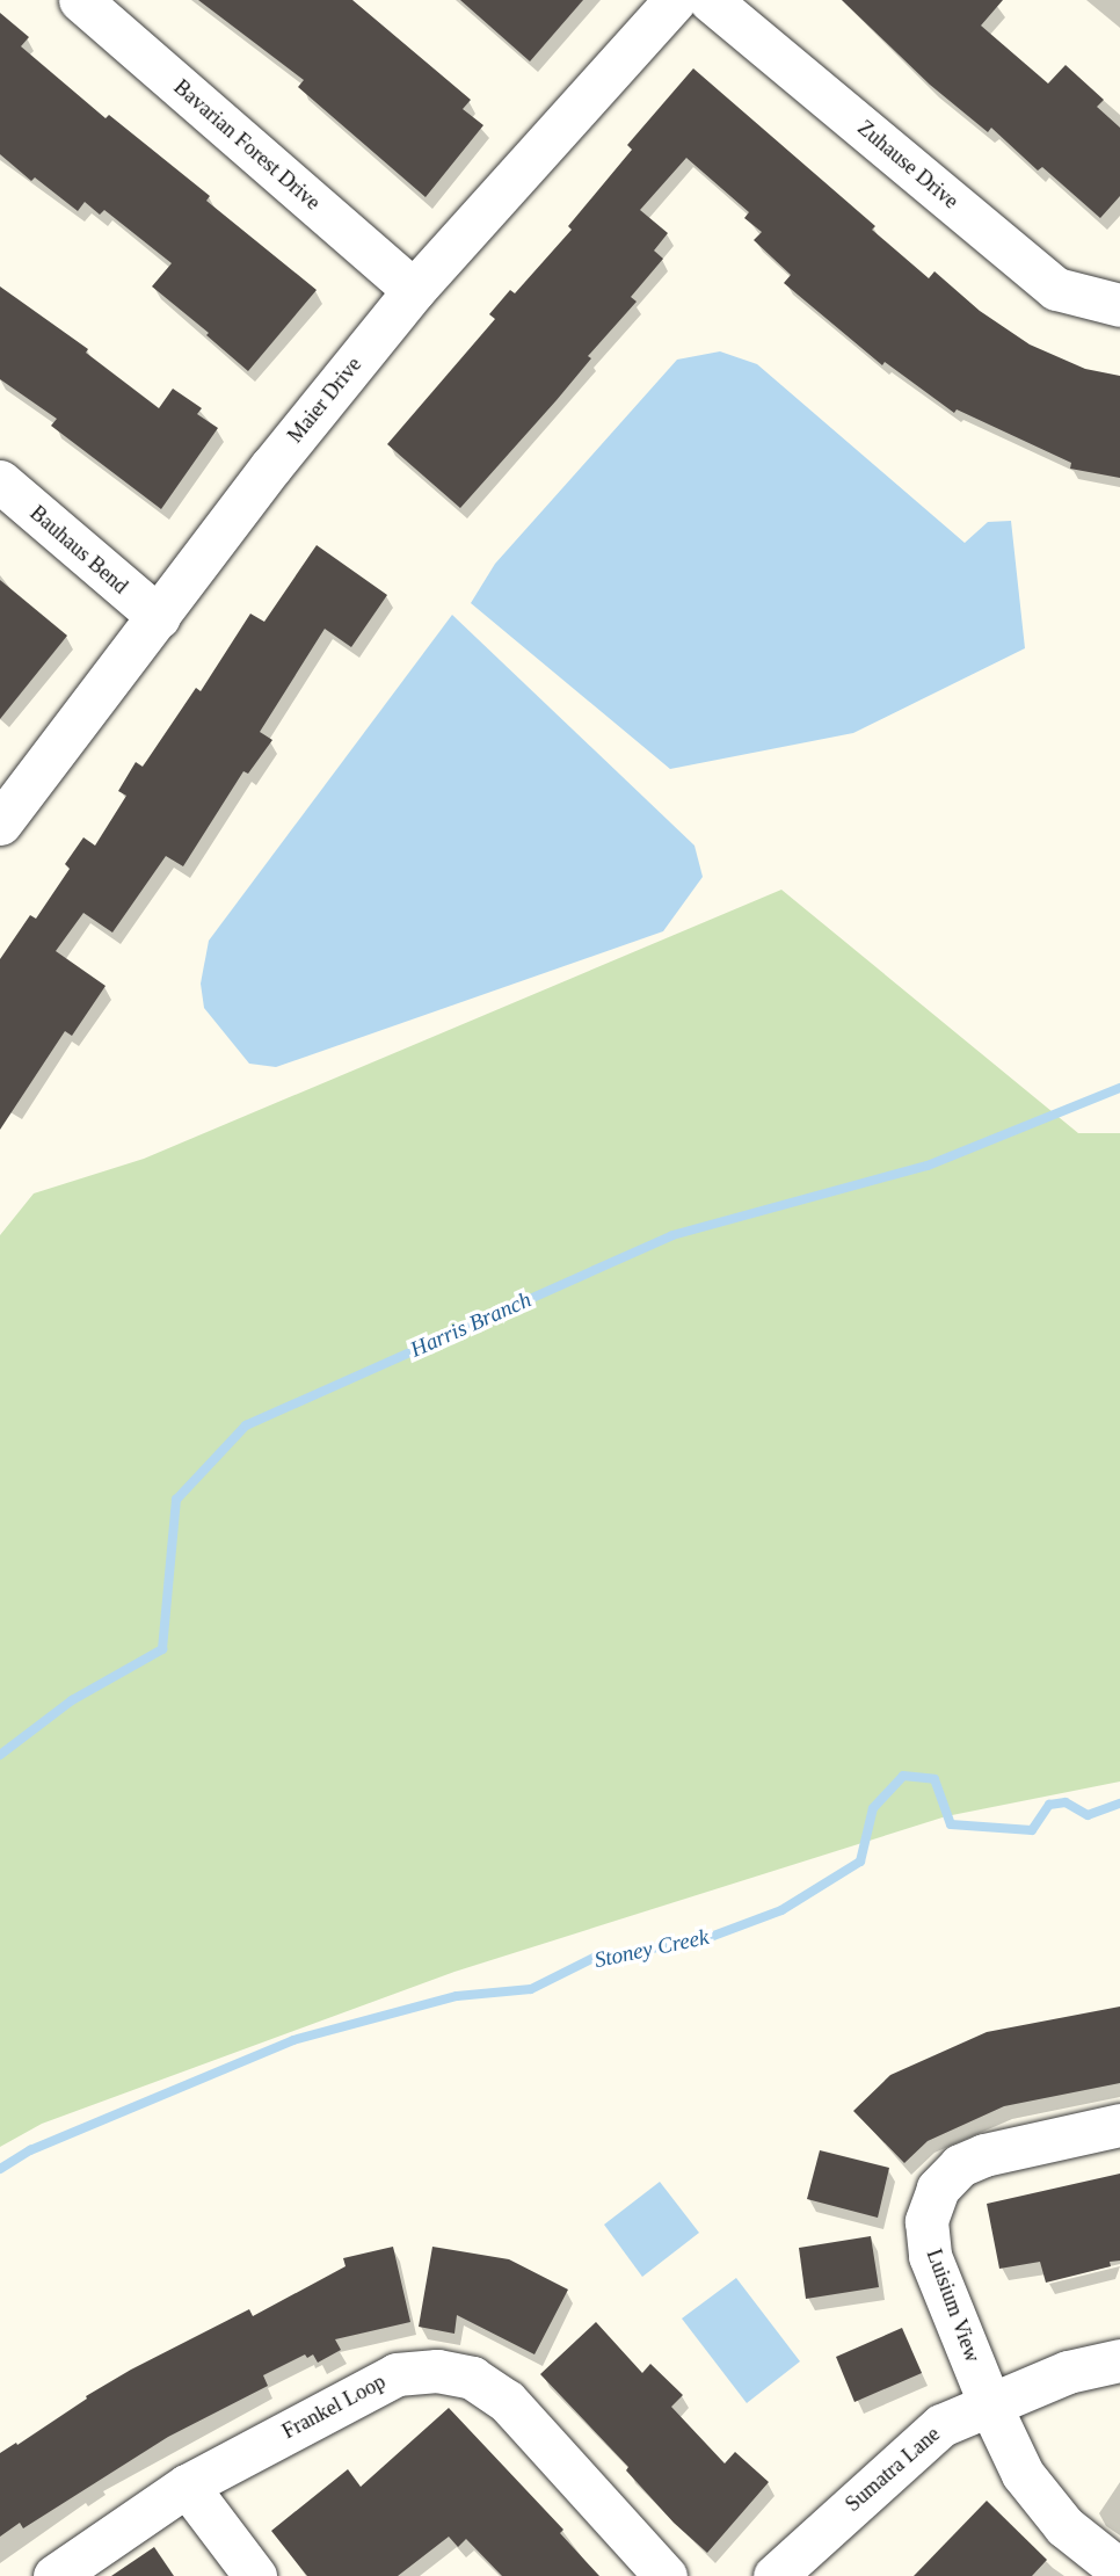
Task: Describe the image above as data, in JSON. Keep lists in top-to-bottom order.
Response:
{
  "streets": {
    "street": [
      "Bavarian Forest Drive",
      "Zuhause Drive",
      "Maier Drive",
      "Bauhaus Bend",
      "Luisium View",
      "Frankel Loop",
      "Sumatra Lane"
    ]
  },
  "crossings": [
    ["Bavarian Forest Drive", "Maier Drive"],
    ["Maier Drive", "Bauhaus Bend"],
    ["Luisium View", "Sumatra Lane"]
  ],
  "water": ["Harris Branch", "Stoney Creek"]
}
